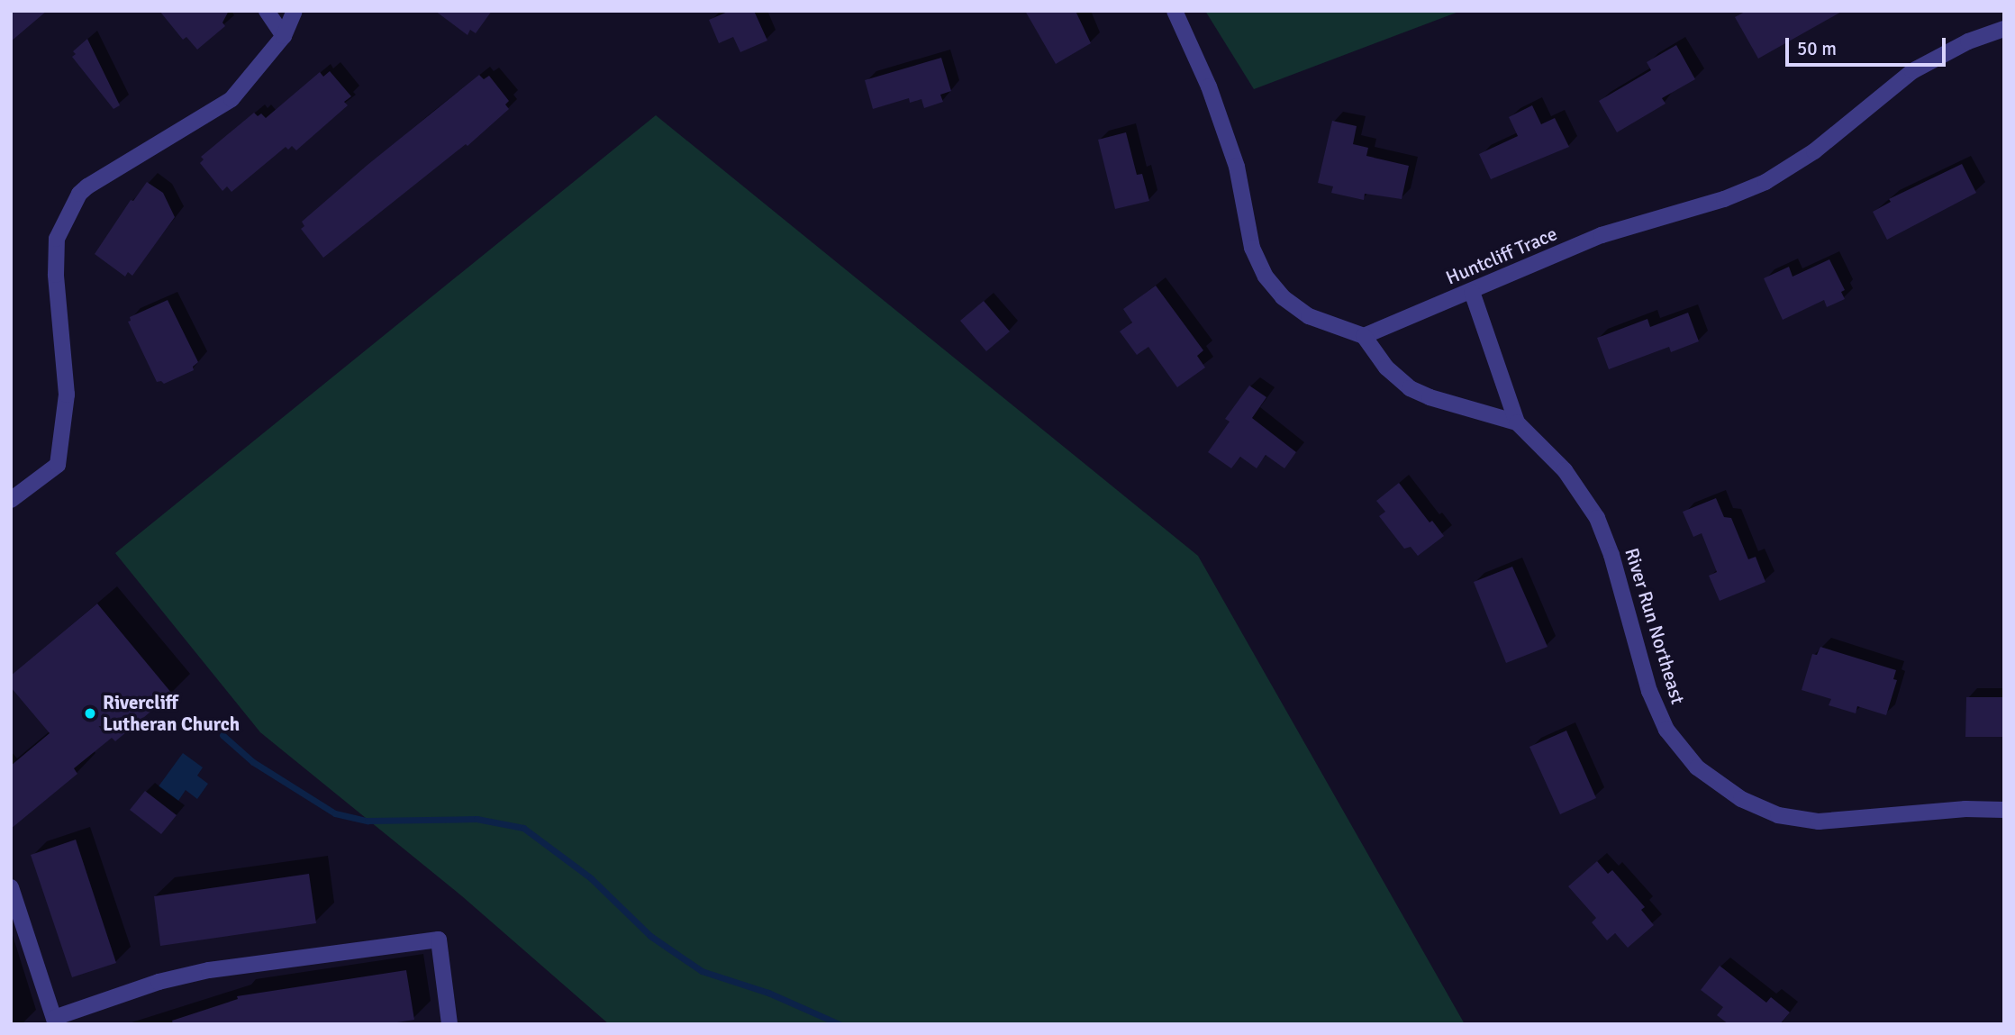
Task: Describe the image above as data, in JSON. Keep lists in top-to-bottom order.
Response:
{
  "streets": {
    "street": ["Huntcliff Trace", "River Run Northeast"]
  },
  "crossings": [
    ["Huntcliff Trace", "River Run Northeast"]
  ],
  "places": ["Rivercliff Lutheran Church"],
  "scale_bar": "50 m"
}
